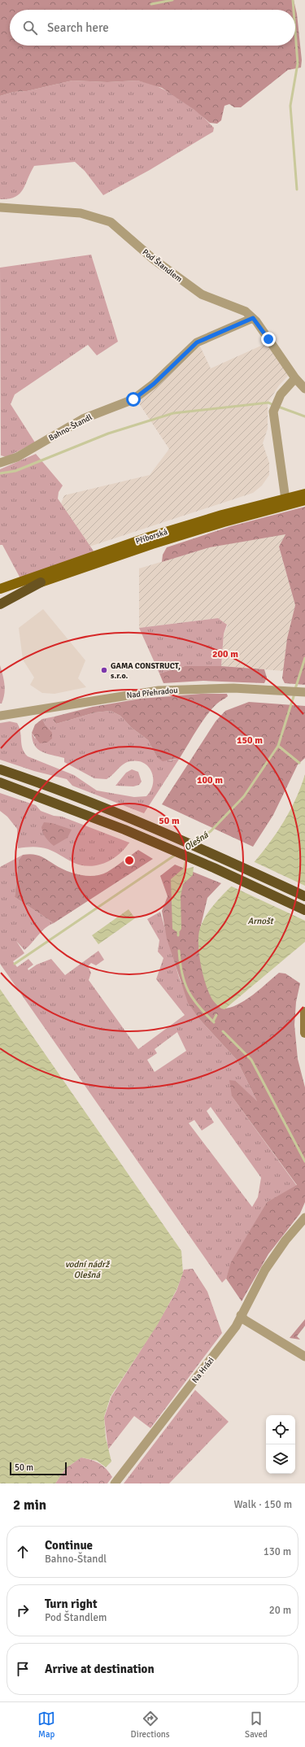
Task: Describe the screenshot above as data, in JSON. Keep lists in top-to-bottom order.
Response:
{
  "streets": {
    "main road": ["Příborská"],
    "street": [
      "Pod Štandlem",
      "Bahno-Štandl",
      "Nad Přehradou",
      "Na Hrázi"
    ]
  },
  "crossings": [
    ["Pod Štandlem", "Bahno-Štandl"]
  ],
  "water": ["Olešná", "Arnošt", "vodní nádrž Olešná"],
  "places": ["GAMA CONSTRUCT, s.r.o."],
  "scale_bar": "50 m",
  "page": {
    "search": "Search here",
    "scale": "50 m",
    "heading": ["2 min", "Walk · 150 m"],
    "list": [
      ["Continue", "Bahno-Štandl", "130 m"],
      ["Turn right", "Pod Štandlem", "20 m"],
      "Arrive at destination"
    ],
    "nav": ["Map", "Directions", "Saved"]
  },
  "rings": [
    "200 m",
    "150 m",
    "100 m",
    "50 m"
  ]
}
